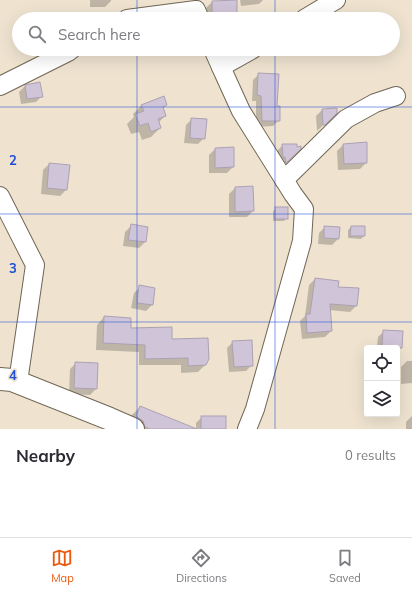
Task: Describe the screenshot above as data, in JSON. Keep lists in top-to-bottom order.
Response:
{
  "page": {
    "search": "Search here",
    "heading": ["Nearby", "0 results"],
    "nav": ["Map", "Directions", "Saved"]
  },
  "grid": {
    "rows": ["2", "3", "4"]
  }
}
